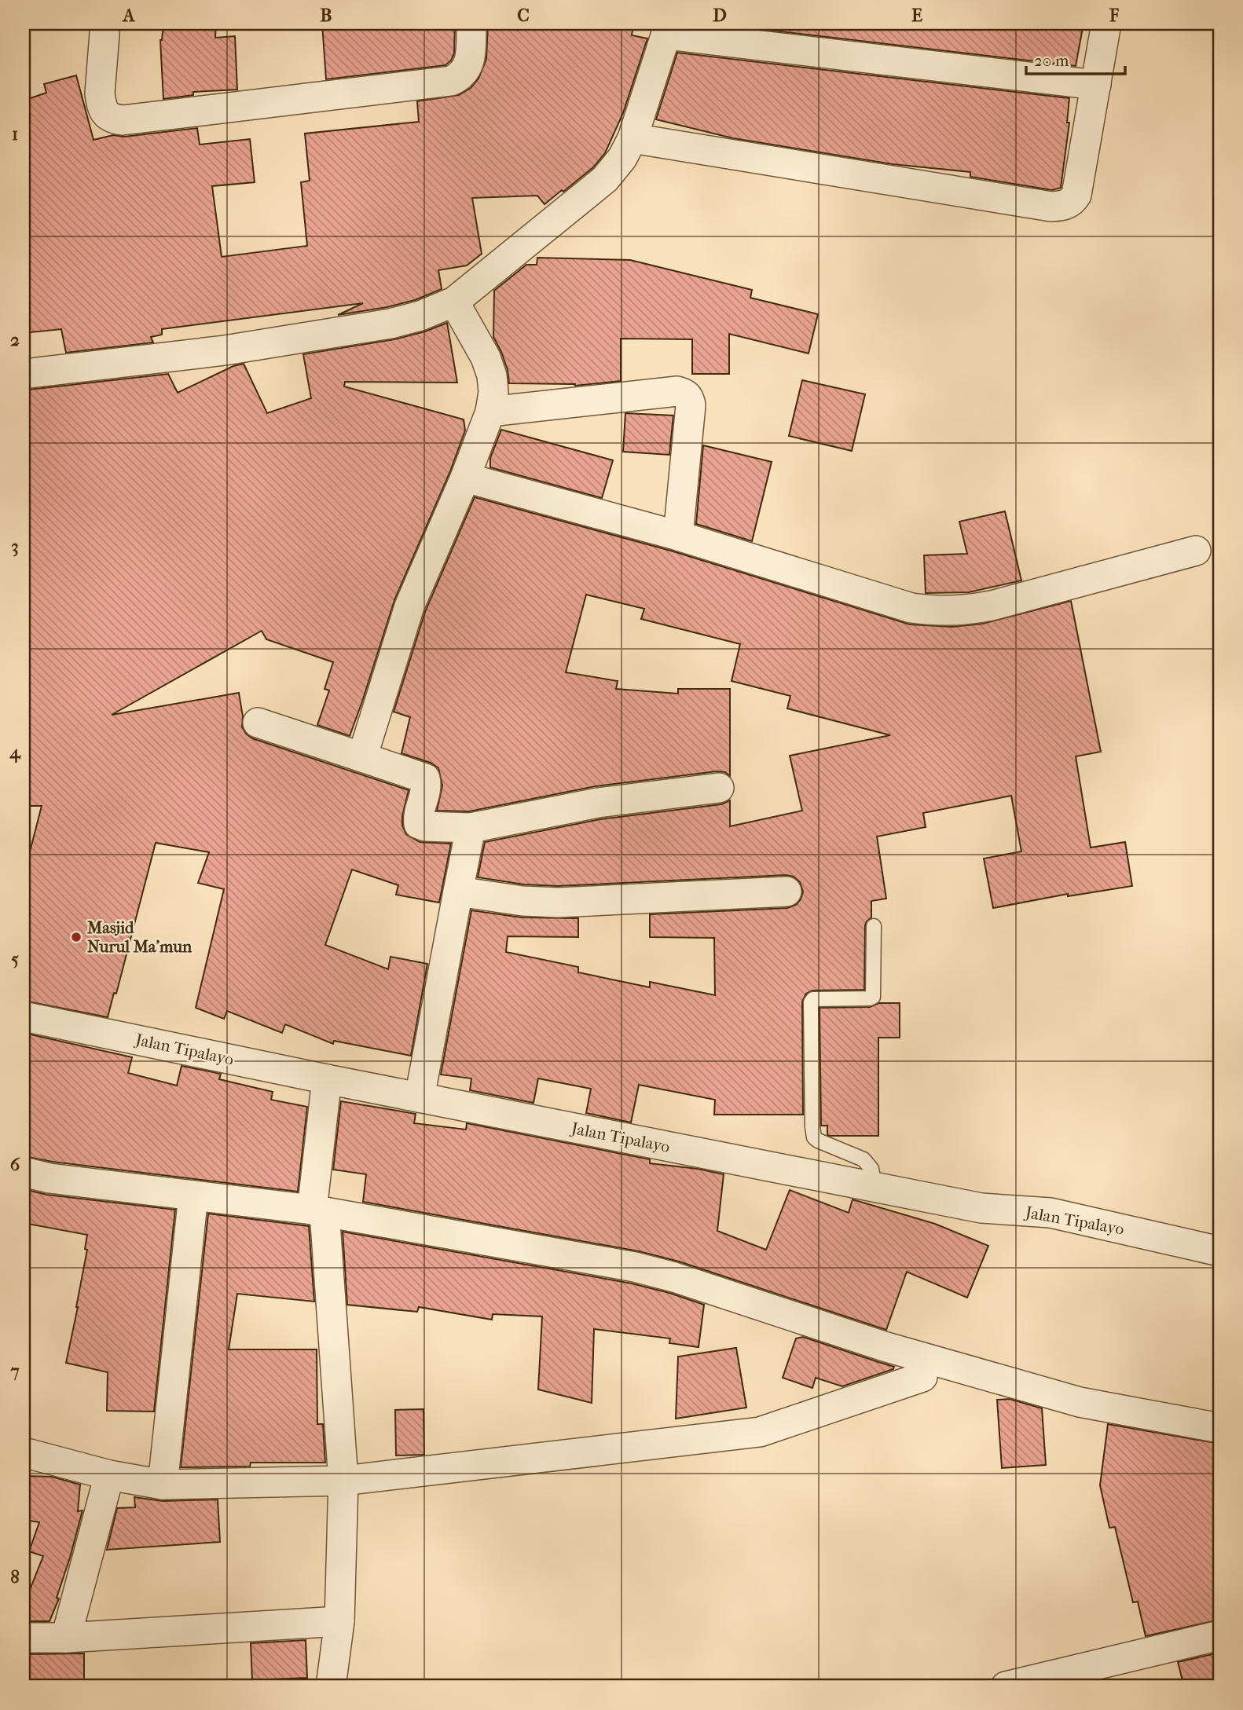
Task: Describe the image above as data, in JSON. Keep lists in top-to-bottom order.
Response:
{
  "streets": {
    "street": ["Jalan Tipalayo"]
  },
  "places": ["Masjid Nurul Ma'mun"],
  "scale_bar": "20 m",
  "grid": {
    "columns": [
      "A",
      "B",
      "C",
      "D",
      "E",
      "F"
    ],
    "rows": [
      "1",
      "2",
      "3",
      "4",
      "5",
      "6",
      "7",
      "8"
    ]
  }
}
